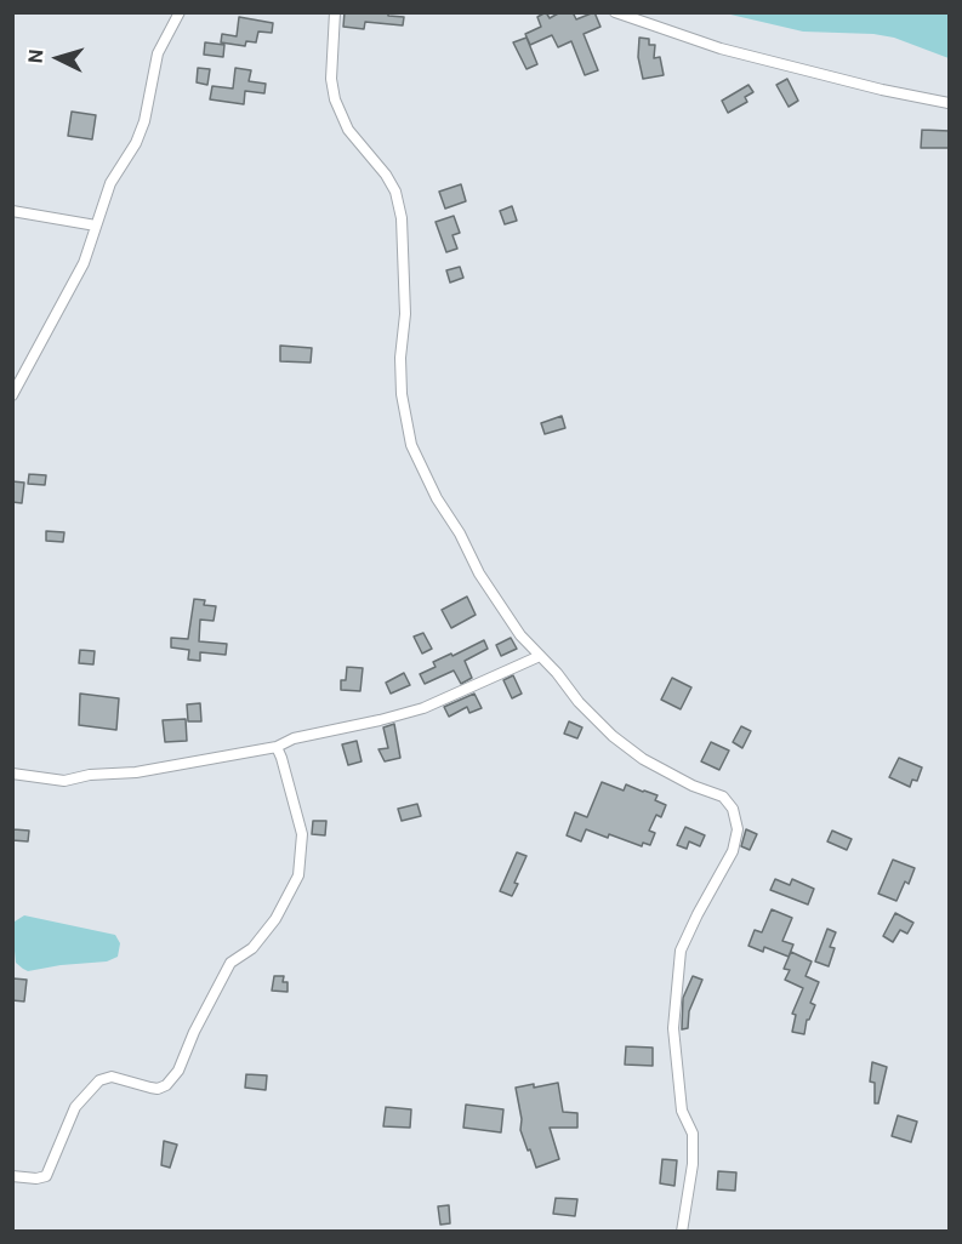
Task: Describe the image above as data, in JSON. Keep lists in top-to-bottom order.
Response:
{
  "north": "left"
}
